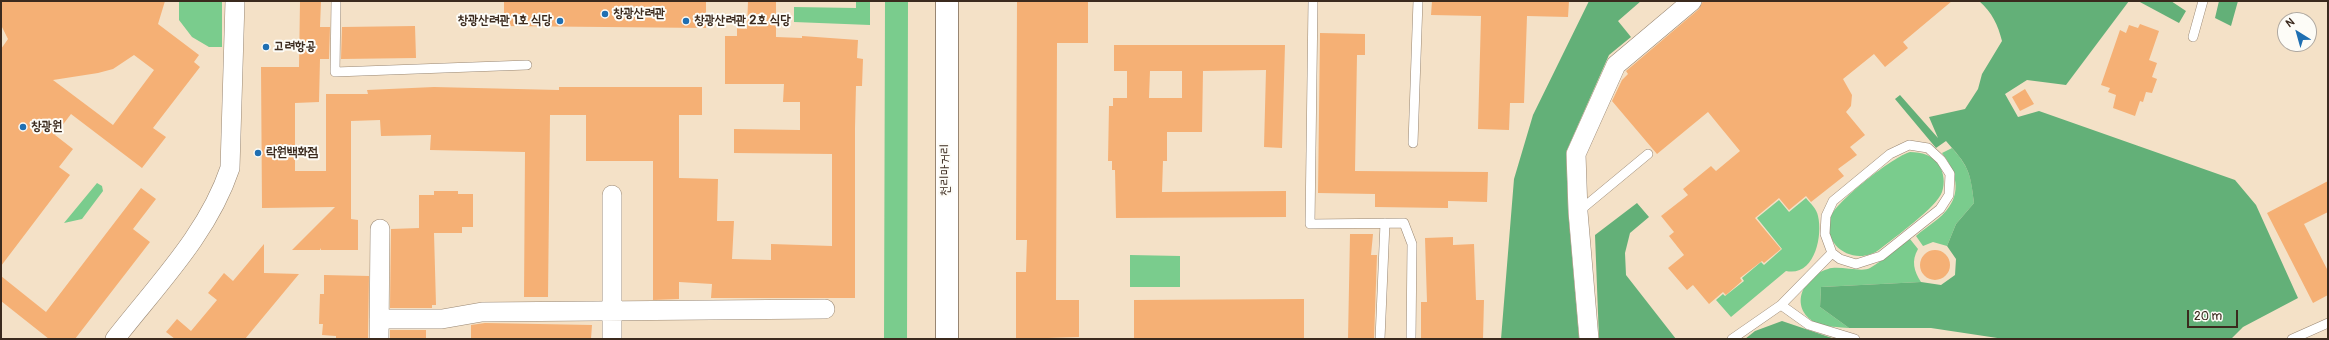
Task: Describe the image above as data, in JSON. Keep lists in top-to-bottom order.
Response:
{
  "streets": {
    "main road": ["천리마거리"]
  },
  "places": [
    "창광산려관",
    "창광산려관 1호 식당",
    "창광산려관 2호 식당",
    "고려항공",
    "창광원",
    "락원백화점"
  ],
  "scale_bar": "20 m",
  "north": "top left"
}
